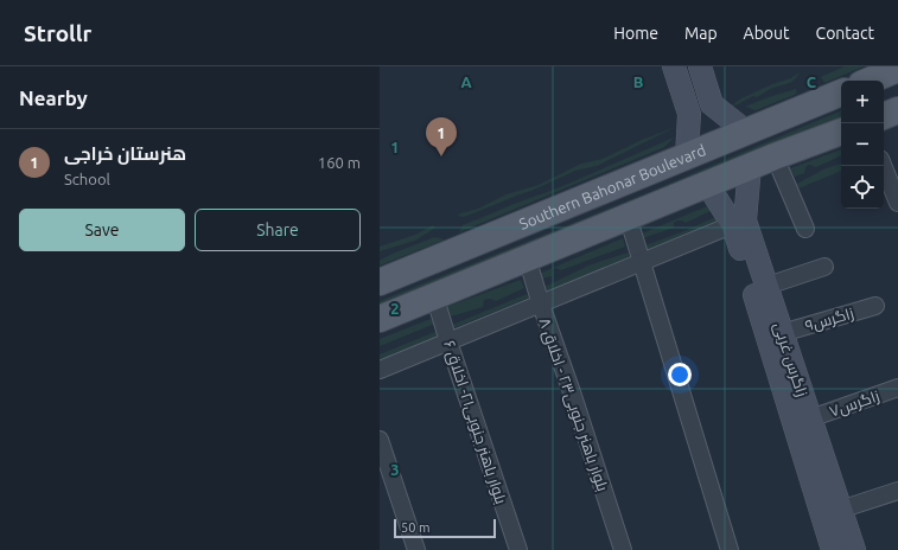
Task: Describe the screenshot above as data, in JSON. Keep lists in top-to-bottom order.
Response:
{
  "streets": {
    "main road": ["Southern Bahonar Boulevard"],
    "street": [
      "۹زاگرس",
      "زاگرس غربی",
      "زاگرس۷",
      "بلوار باهنر جنوبی۲۳ - اخلاق ۸",
      "بلوار باهنر جنوبی۲۱- اخلاق ۶"
    ]
  },
  "crossings": [
    ["۹زاگرس", "زاگرس غربی"],
    ["زاگرس غربی", "زاگرس۷"]
  ],
  "scale_bar": "50 m",
  "page": {
    "header": "Strollr",
    "nav": [
      "Home",
      "Map",
      "About",
      "Contact"
    ],
    "heading": "Nearby",
    "map_buttons": ["+", "−"],
    "pins": "1",
    "list": [
      {
        "mark": "1",
        "name": "هنرستان خراجی",
        "note": "School",
        "value": "160 m"
      }
    ],
    "buttons": ["Save", "Share"],
    "scale": "50 m"
  },
  "grid": {
    "columns": ["A", "B", "C"],
    "rows": ["1", "2", "3"]
  }
}
